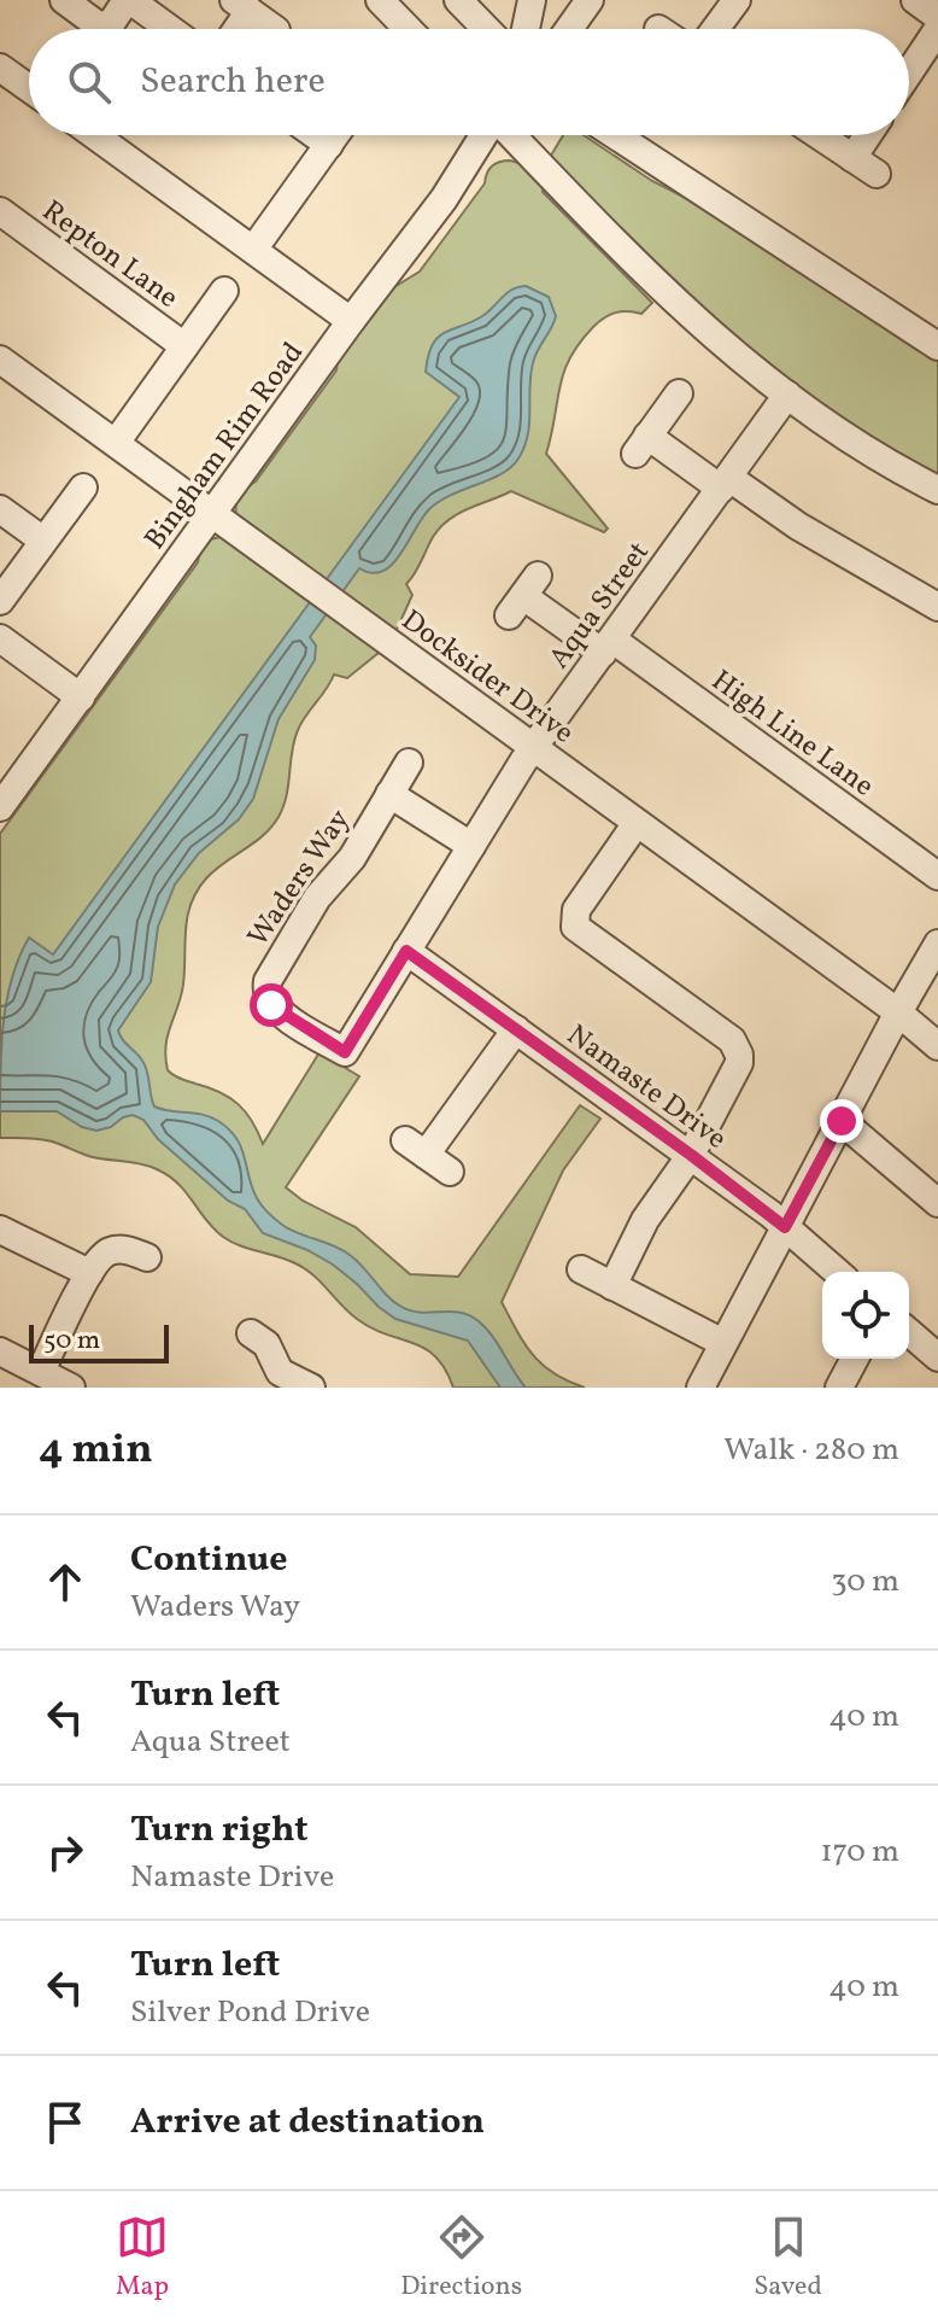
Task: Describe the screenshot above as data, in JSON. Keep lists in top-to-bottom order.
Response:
{
  "streets": {
    "street": [
      "Repton Lane",
      "Bingham Rim Road",
      "Aqua Street",
      "Docksider Drive",
      "High Line Lane",
      "Waders Way",
      "Namaste Drive"
    ]
  },
  "crossings": [
    ["Repton Lane", "Docksider Drive"],
    ["Bingham Rim Road", "Docksider Drive"],
    ["Aqua Street", "Docksider Drive"],
    ["Aqua Street", "High Line Lane"],
    ["Aqua Street", "Waders Way"],
    ["Aqua Street", "Namaste Drive"]
  ],
  "scale_bar": "50 m",
  "page": {
    "search": "Search here",
    "scale": "50 m",
    "heading": ["4 min", "Walk · 280 m"],
    "list": [
      ["Continue", "Waders Way", "30 m"],
      ["Turn left", "Aqua Street", "40 m"],
      ["Turn right", "Namaste Drive", "170 m"],
      ["Turn left", "Silver Pond Drive", "40 m"],
      "Arrive at destination"
    ],
    "nav": ["Map", "Directions", "Saved"]
  }
}
